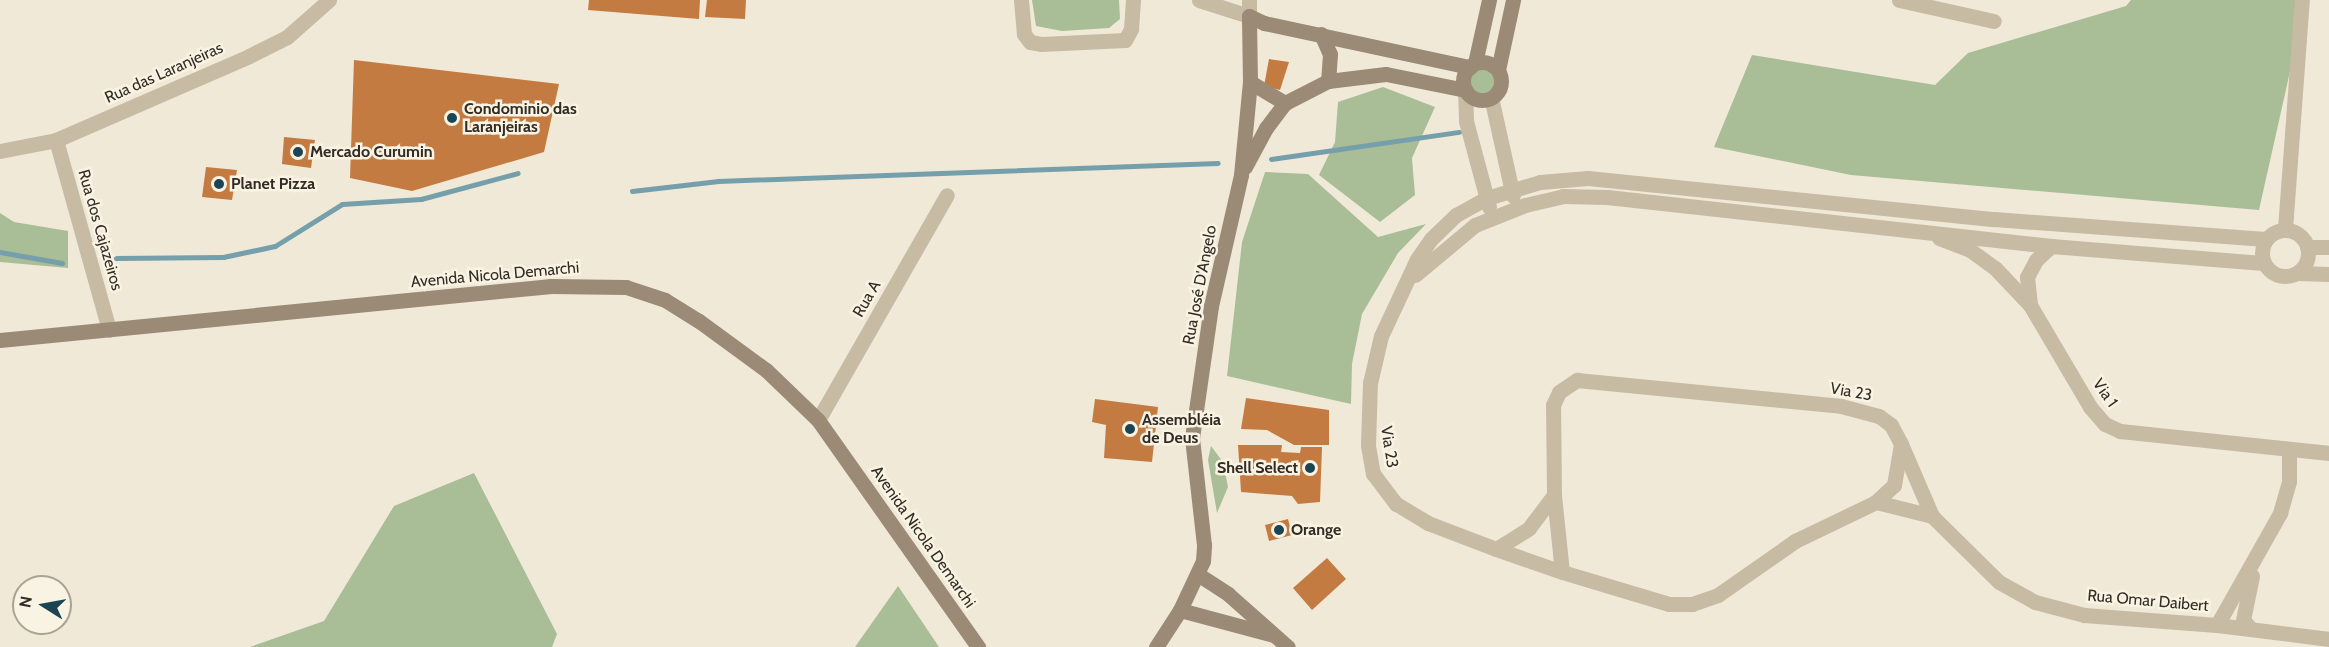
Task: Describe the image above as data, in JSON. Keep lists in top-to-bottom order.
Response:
{
  "streets": {
    "street": [
      "Rua das Laranjeiras",
      "Rua dos Cajazeiros",
      "Avenida Nicola Demarchi",
      "Rua José D'Angelo",
      "Rua A",
      "Via 23",
      "Via 1",
      "Rua Omar Daibert"
    ]
  },
  "crossings": [
    ["Rua das Laranjeiras", "Rua dos Cajazeiros"],
    ["Rua dos Cajazeiros", "Avenida Nicola Demarchi"],
    ["Avenida Nicola Demarchi", "Rua A"],
    ["Via 23", "Via 1"],
    ["Via 23", "Rua Omar Daibert"]
  ],
  "places": [
    "Condominio das Laranjeiras",
    "Mercado Curumin",
    "Planet Pizza",
    "Assembléia de Deus",
    "Shell Select",
    "Orange"
  ],
  "north": "left"
}
